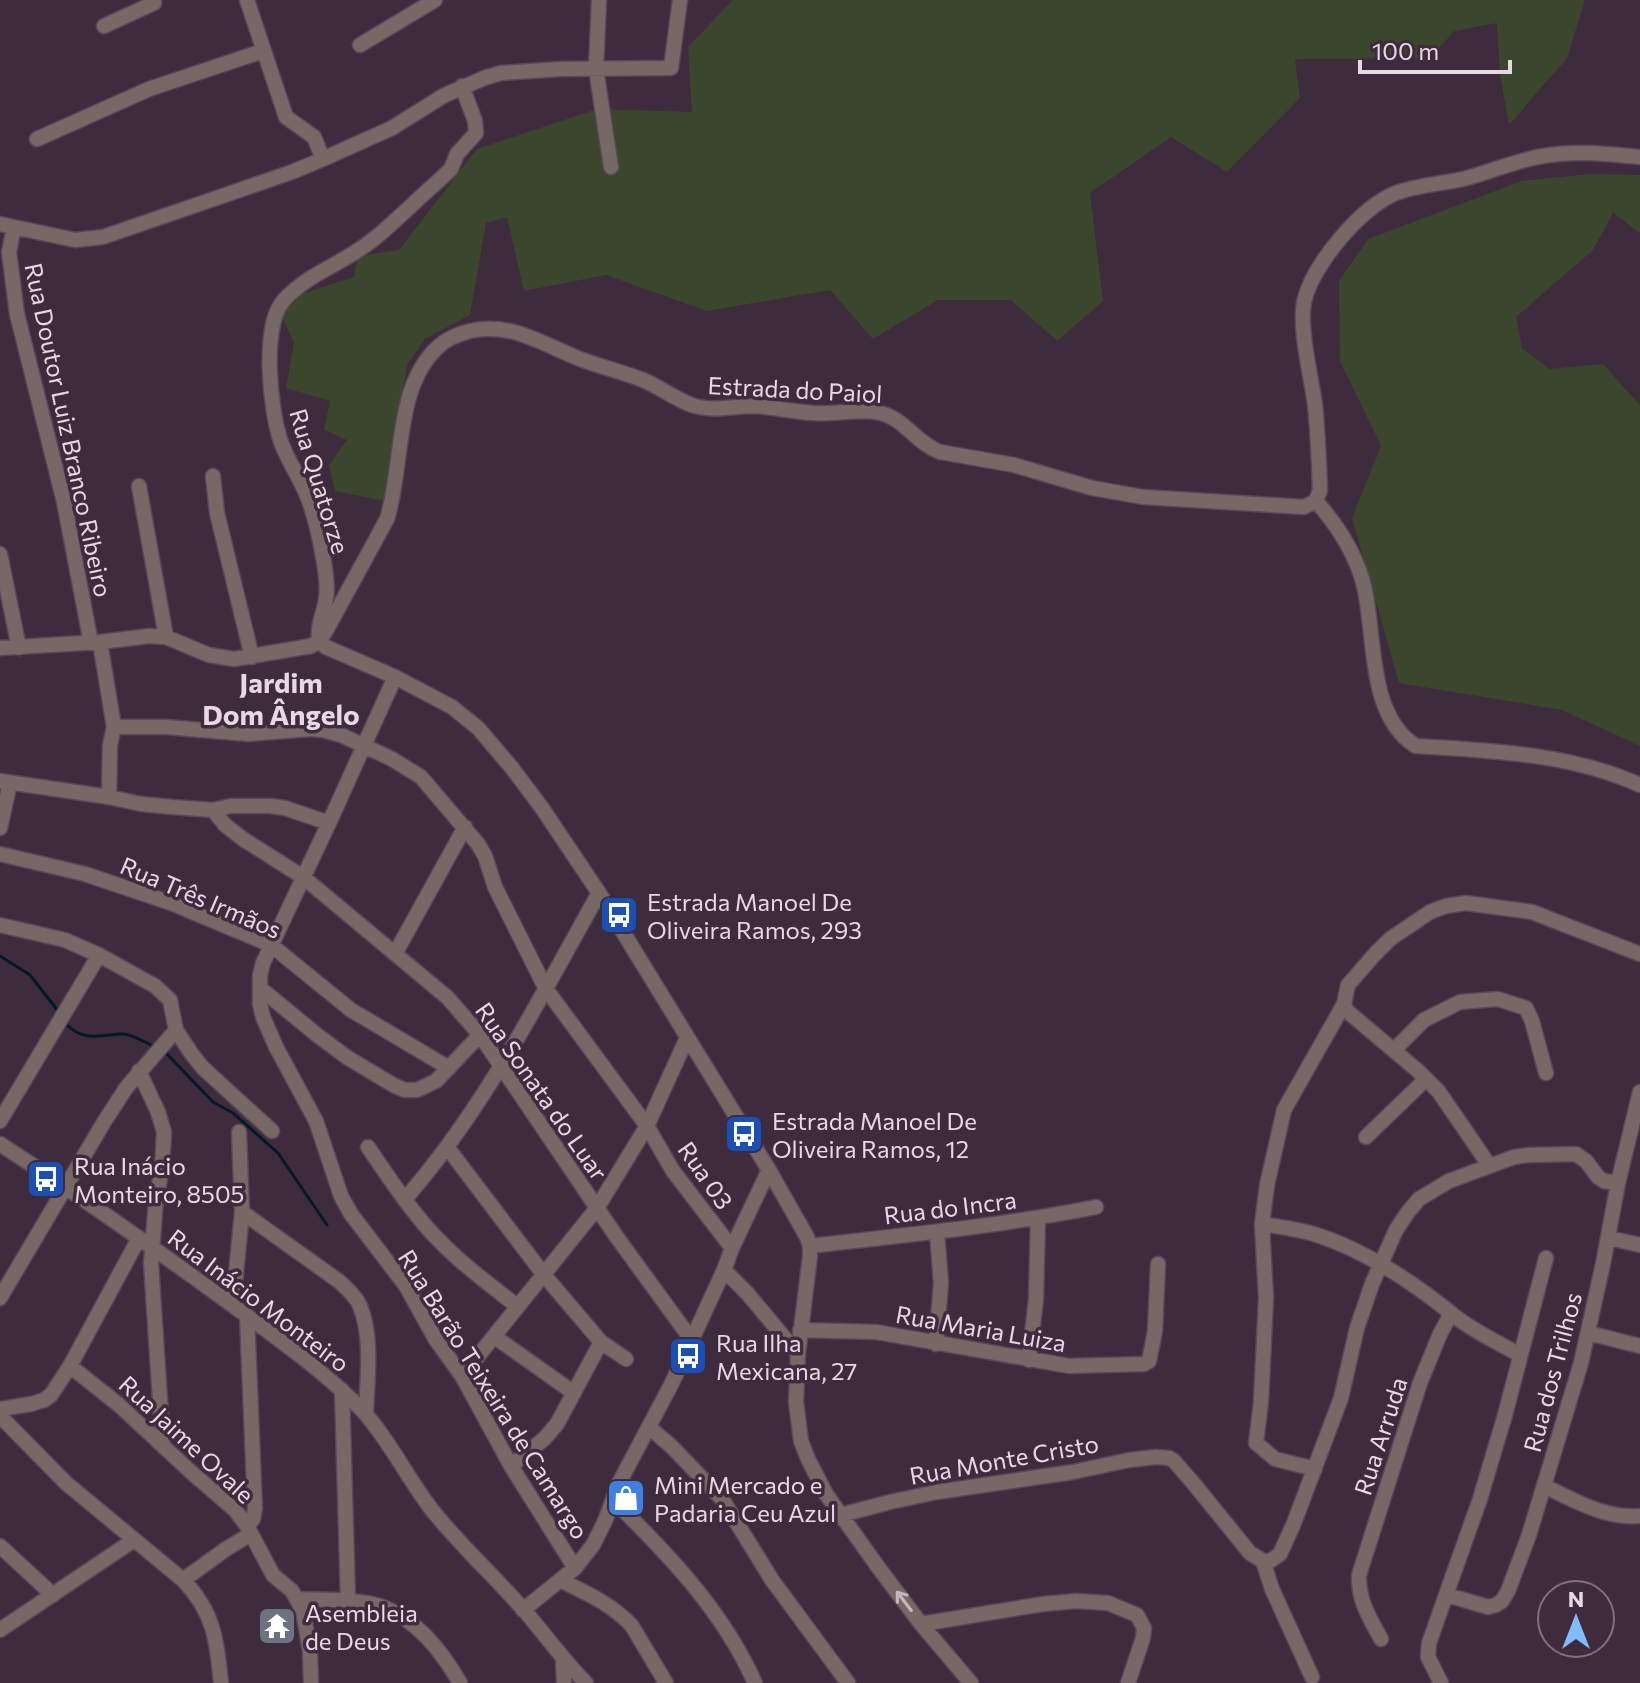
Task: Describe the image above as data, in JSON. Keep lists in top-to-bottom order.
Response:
{
  "streets": {
    "street": [
      "Estrada do Paiol",
      "Rua Doutor Luiz Branco Ribeiro",
      "Rua Quatorze",
      "Rua Três Irmãos",
      "Rua Sonata do Luar",
      "Rua 03",
      "Rua do Incra",
      "Rua Inácio Monteiro",
      "Rua Maria Luiza",
      "Rua dos Trilhos",
      "Rua Barão Teixeira de Camargo",
      "Rua Arruda",
      "Rua Jaime Ovale",
      "Rua Monte Cristo"
    ]
  },
  "crossings": [
    ["Estrada do Paiol", "Rua Quatorze"],
    ["Rua Doutor Luiz Branco Ribeiro", "Rua 03"],
    ["Rua Três Irmãos", "Rua Barão Teixeira de Camargo"],
    ["Rua Sonata do Luar", "Rua Barão Teixeira de Camargo"],
    ["Rua 03", "Rua Barão Teixeira de Camargo"]
  ],
  "districts": ["Jardim Dom Ângelo"],
  "places": {
    "bus stop": [
      "Estrada Manoel De Oliveira Ramos, 293",
      "Estrada Manoel De Oliveira Ramos, 12",
      "Rua Inácio Monteiro, 8505",
      "Rua Ilha Mexicana, 27"
    ],
    "shop": ["Mini Mercado e Padaria Ceu Azul"],
    "temple": ["Asembleia de Deus"]
  },
  "scale_bar": "100 m",
  "north": "top"
}
